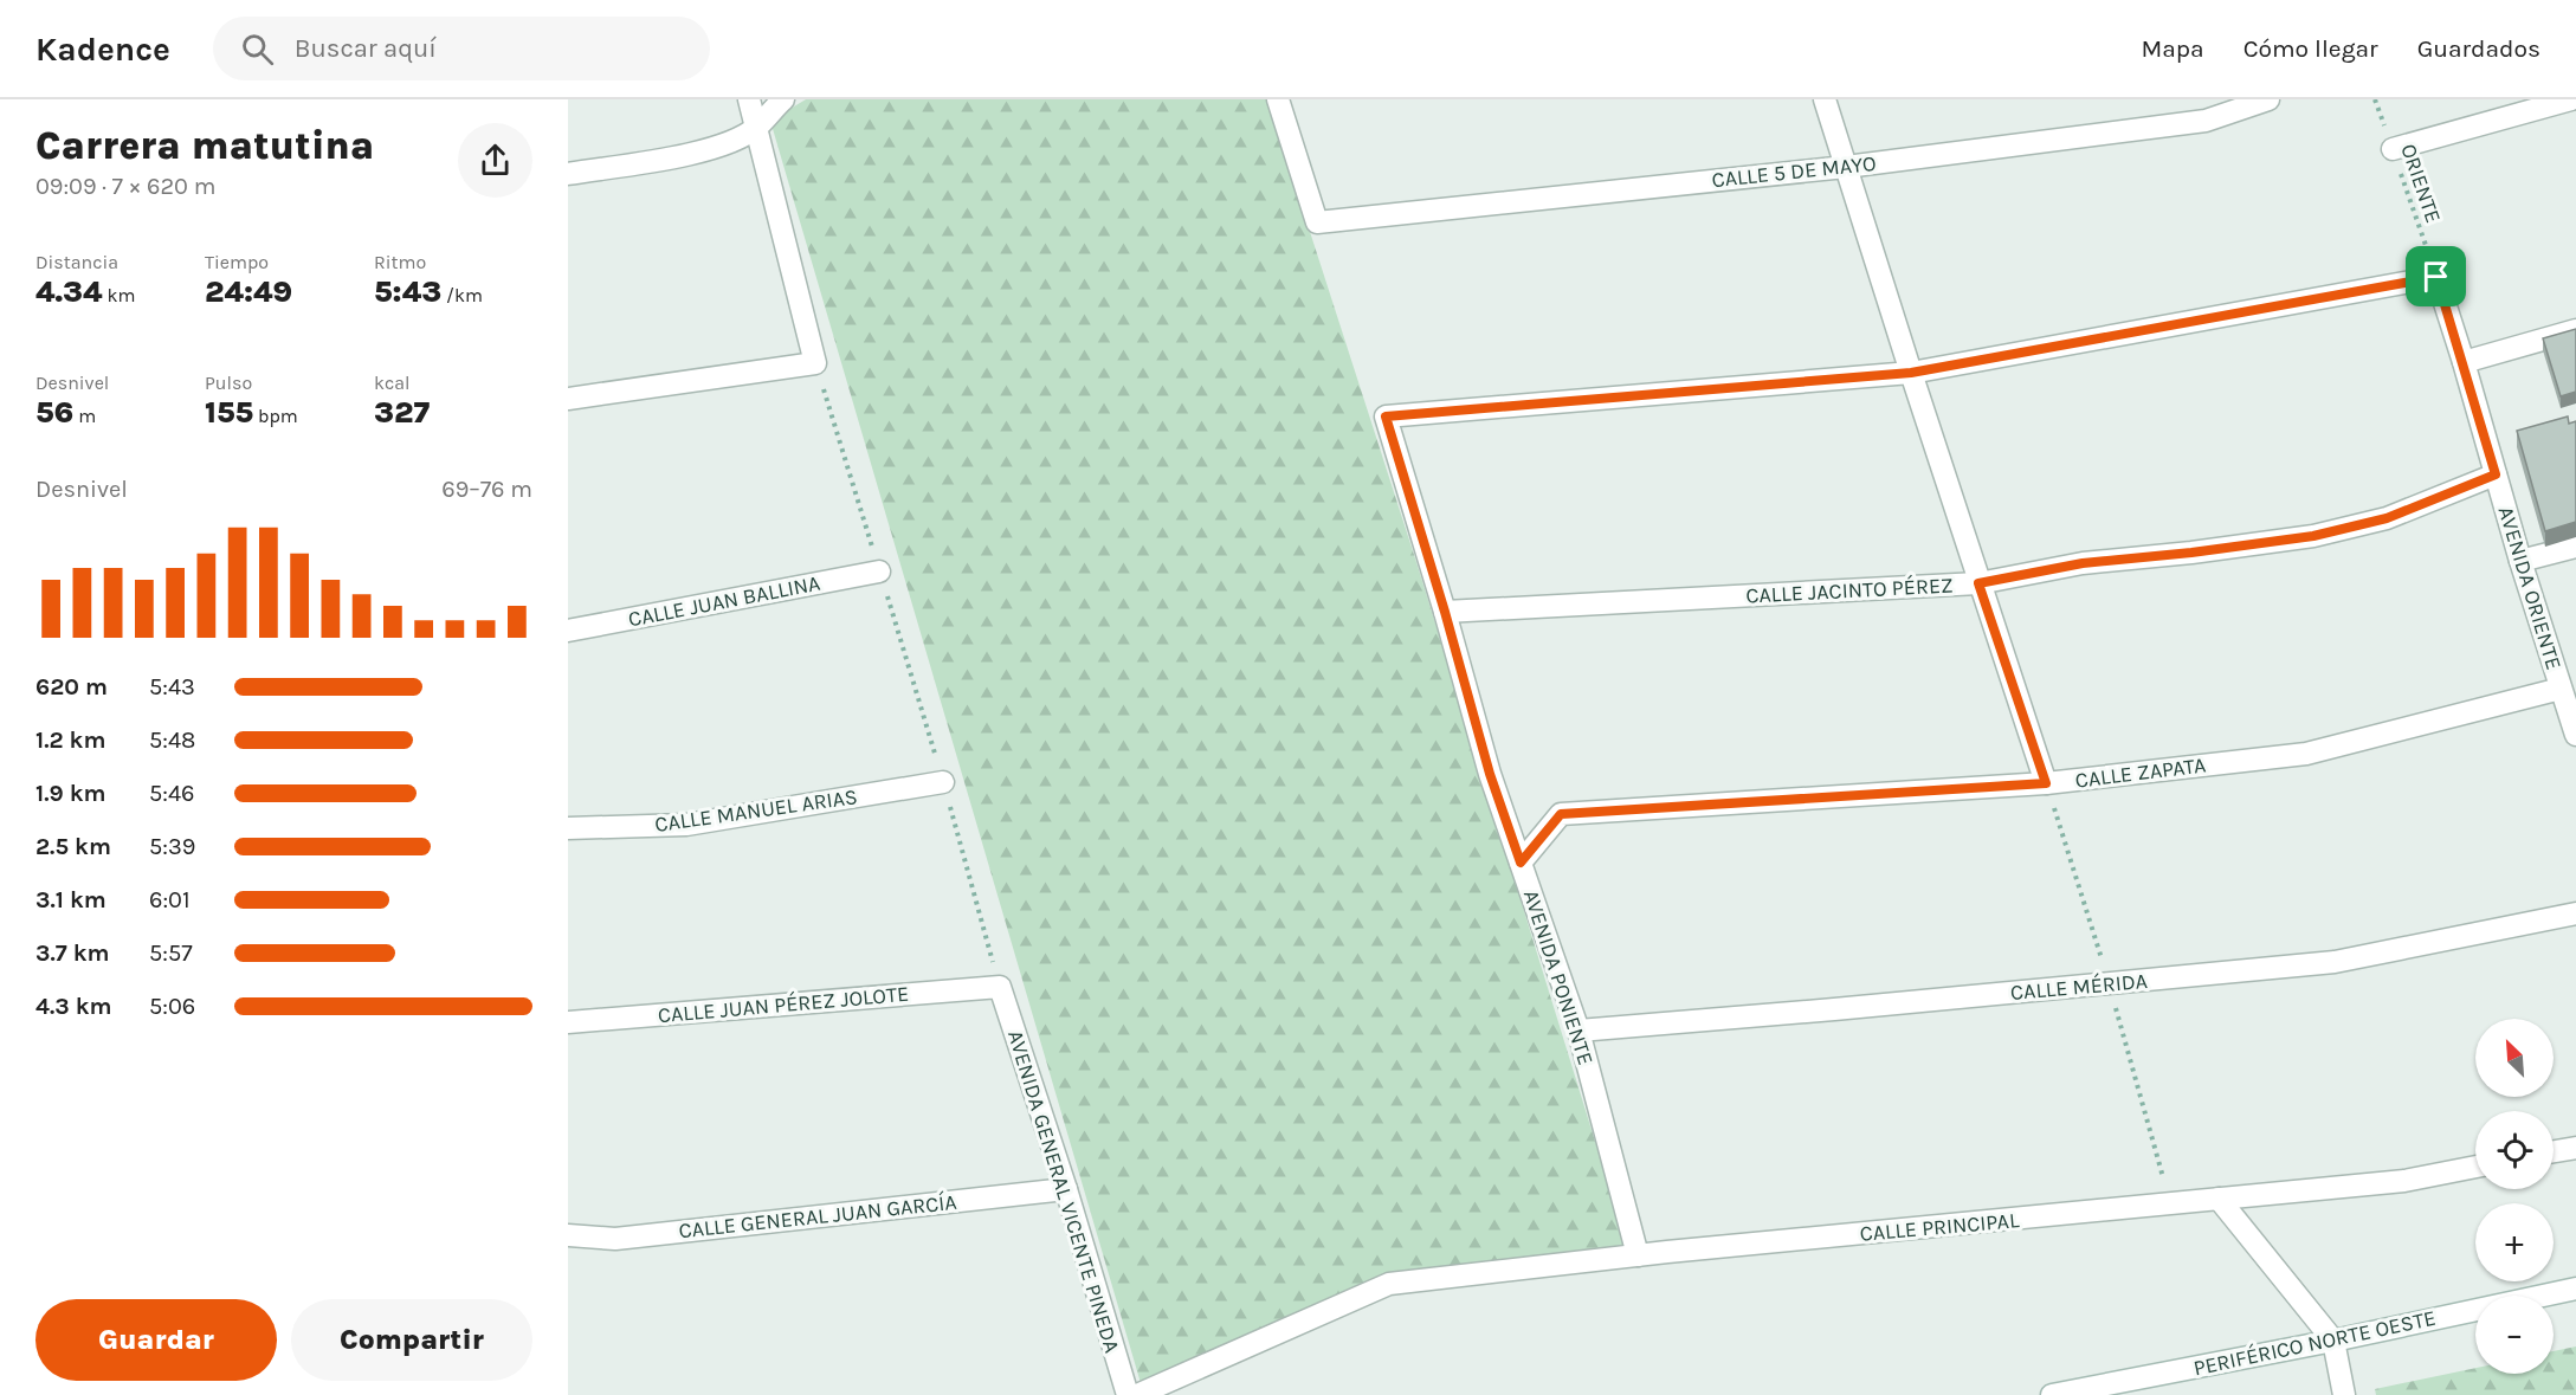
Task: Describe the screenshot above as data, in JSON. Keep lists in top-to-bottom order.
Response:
{
  "streets": {
    "street": [
      "CALLE 5 DE MAYO",
      "AVENIDA ORIENTE",
      "CALLE JACINTO PÉREZ",
      "CALLE JUAN BALLINA",
      "CALLE ZAPATA",
      "CALLE MANUEL ARIAS",
      "AVENIDA PONIENTE",
      "CALLE MÉRIDA",
      "CALLE JUAN PÉREZ JOLOTE",
      "AVENIDA GENERAL VICENTE PINEDA",
      "CALLE GENERAL JUAN GARCÍA",
      "CALLE PRINCIPAL",
      "PERIFÉRICO NORTE OESTE"
    ],
    "path": ["ORIENTE"]
  },
  "crossings": [
    ["ORIENTE", "AVENIDA ORIENTE"],
    ["AVENIDA ORIENTE", "CALLE JACINTO PÉREZ"],
    ["AVENIDA ORIENTE", "CALLE ZAPATA"],
    ["CALLE JACINTO PÉREZ", "AVENIDA PONIENTE"],
    ["CALLE ZAPATA", "AVENIDA PONIENTE"],
    ["AVENIDA PONIENTE", "CALLE MÉRIDA"],
    ["AVENIDA PONIENTE", "CALLE PRINCIPAL"],
    ["CALLE JUAN PÉREZ JOLOTE", "AVENIDA GENERAL VICENTE PINEDA"],
    ["AVENIDA GENERAL VICENTE PINEDA", "CALLE GENERAL JUAN GARCÍA"]
  ],
  "north": "top left",
  "page": {
    "header": "Kadence",
    "search": "Buscar aquí",
    "nav": ["Mapa", "Cómo llegar", "Guardados"],
    "heading": ["Carrera matutina", "09:09 · 7 × 620 m"],
    "stats": [
      ["Distancia", "4.34 km"],
      ["Tiempo", "24:49"],
      ["Ritmo", "5:43 /km"],
      ["Desnivel", "56 m"],
      ["Pulso", "155 bpm"],
      ["kcal", "327"]
    ],
    "chart": ["Desnivel", "69–76 m"],
    "list": [
      {
        "name": "620 m",
        "note": "5:43"
      },
      {
        "name": "1.2 km",
        "note": "5:48"
      },
      {
        "name": "1.9 km",
        "note": "5:46"
      },
      {
        "name": "2.5 km",
        "note": "5:39"
      },
      {
        "name": "3.1 km",
        "note": "6:01"
      },
      {
        "name": "3.7 km",
        "note": "5:57"
      },
      {
        "name": "4.3 km",
        "note": "5:06"
      }
    ],
    "map_buttons": ["+", "−"],
    "buttons": ["Guardar", "Compartir"]
  }
}
